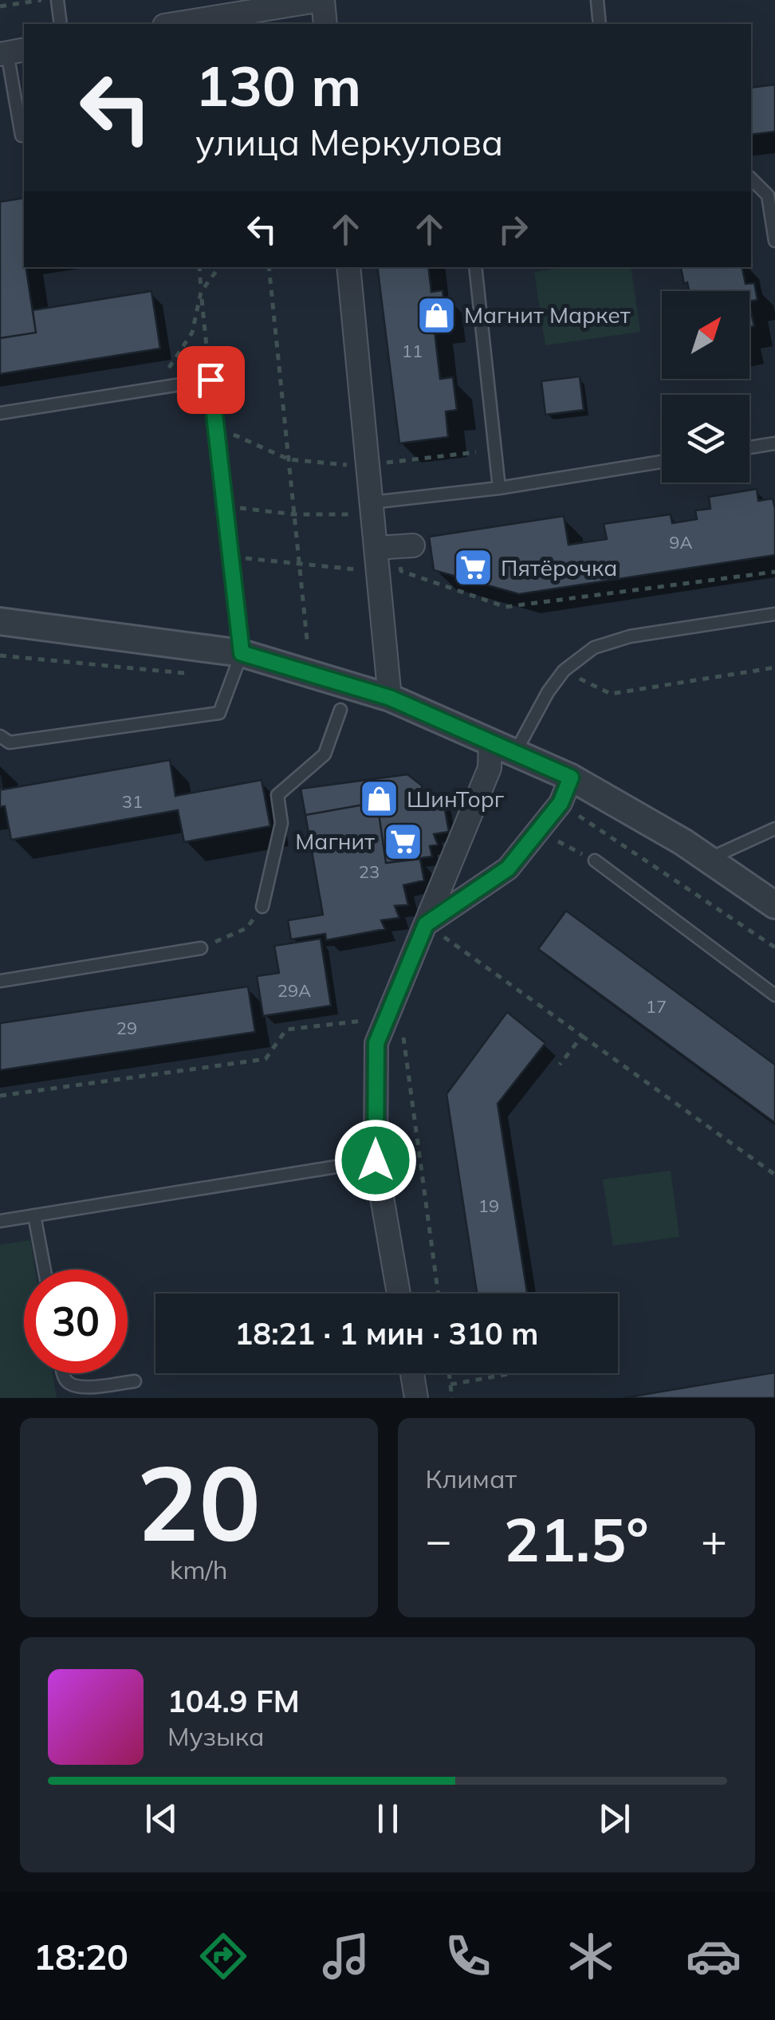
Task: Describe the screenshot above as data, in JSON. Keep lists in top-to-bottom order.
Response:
{
  "places": {
    "shop": ["Магнит Маркет", "ШинТорг"],
    "supermarket": ["Пятёрочка", "Магнит"]
  },
  "house_numbers": [
    "11",
    "9А",
    "31",
    "23",
    "29А",
    "17",
    "29",
    "19"
  ],
  "north": "top right",
  "page": {
    "turn": ["130 m", "улица Меркулова"],
    "limit": "30",
    "trip": "18:21 · 1 мин · 310 m",
    "tile": [
      ["20", "km/h"],
      "Климат"
    ],
    "heat": ["−", "21.5°", "+"],
    "song": ["104.9 FM", "Музыка"],
    "tabs": "18:20"
  }
}
